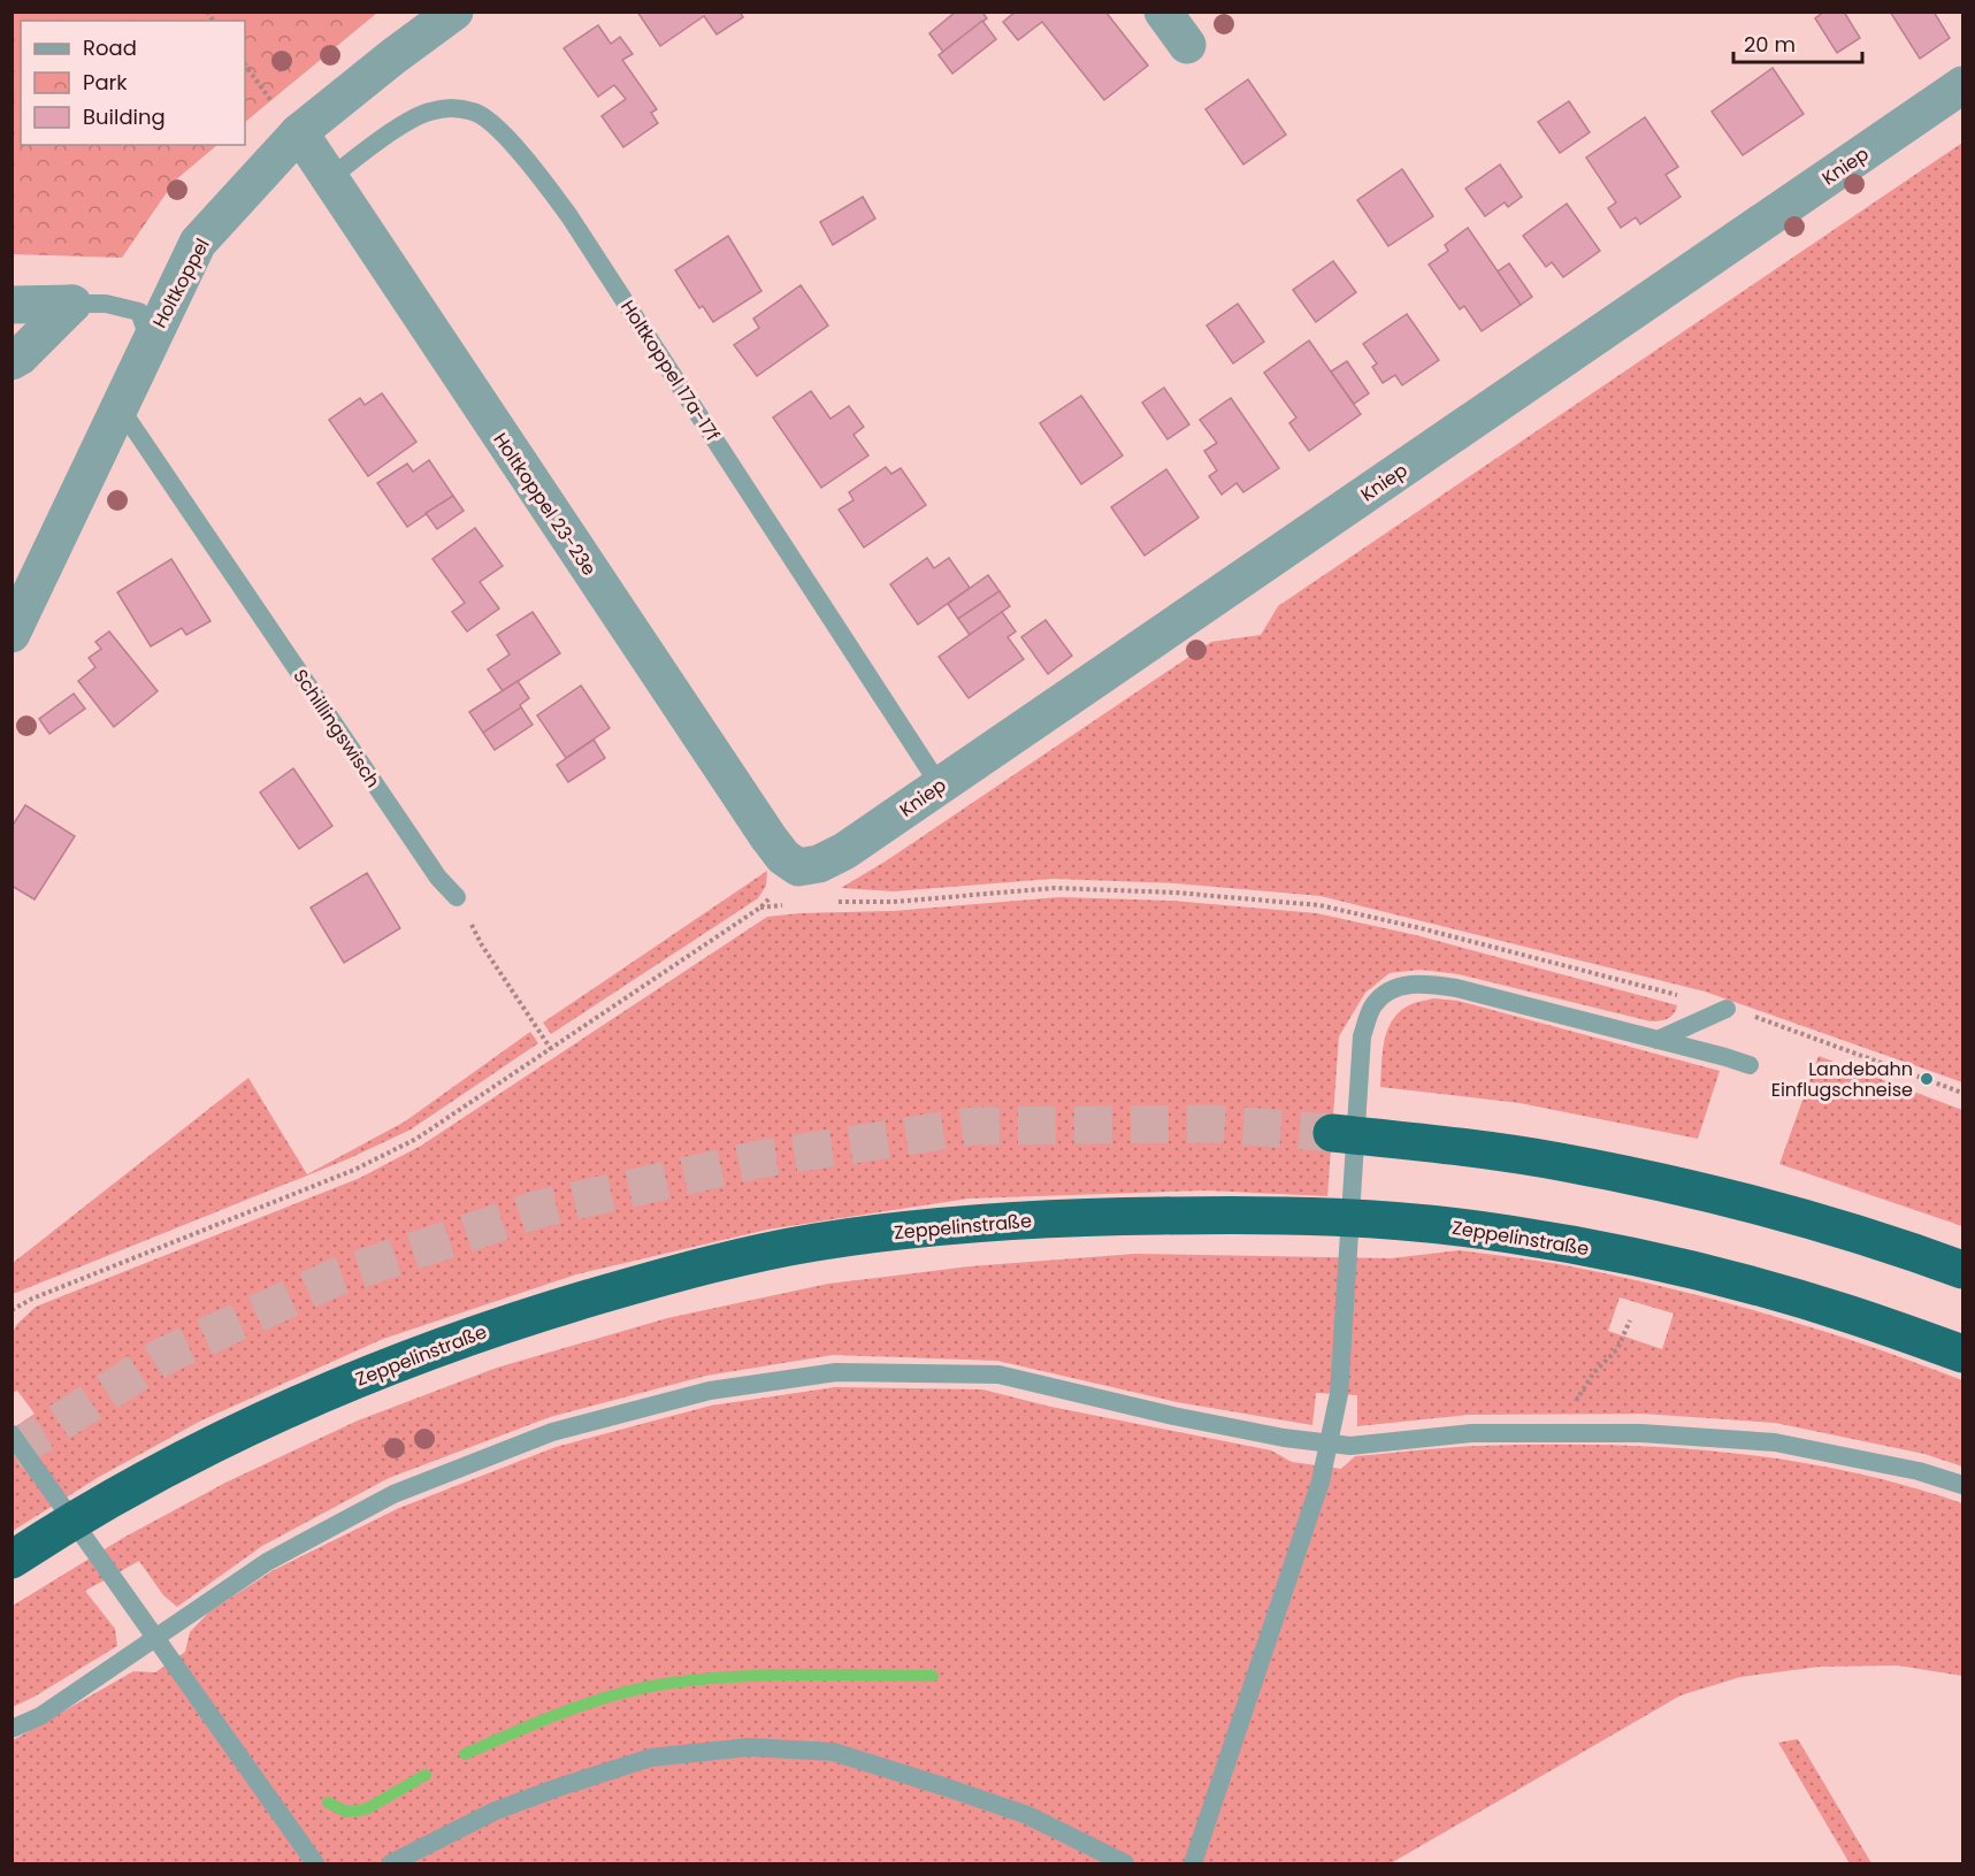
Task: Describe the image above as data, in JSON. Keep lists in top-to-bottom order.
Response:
{
  "streets": {
    "highway": ["Zeppelinstraße"],
    "street": ["Kniep", "Holtkoppel", "Holtkoppel 23-23e"],
    "lane": ["Holtkoppel 17a-17f", "Schillingswisch"]
  },
  "crossings": [
    ["Kniep", "Holtkoppel 17a-17f"],
    ["Kniep", "Holtkoppel 23-23e"],
    ["Holtkoppel", "Holtkoppel 23-23e"],
    ["Holtkoppel", "Schillingswisch"],
    ["Holtkoppel 17a-17f", "Holtkoppel 23-23e"]
  ],
  "places": ["Landebahn Einflugschneise"],
  "legend": ["Road", "Park", "Building"],
  "scale_bar": "20 m"
}
